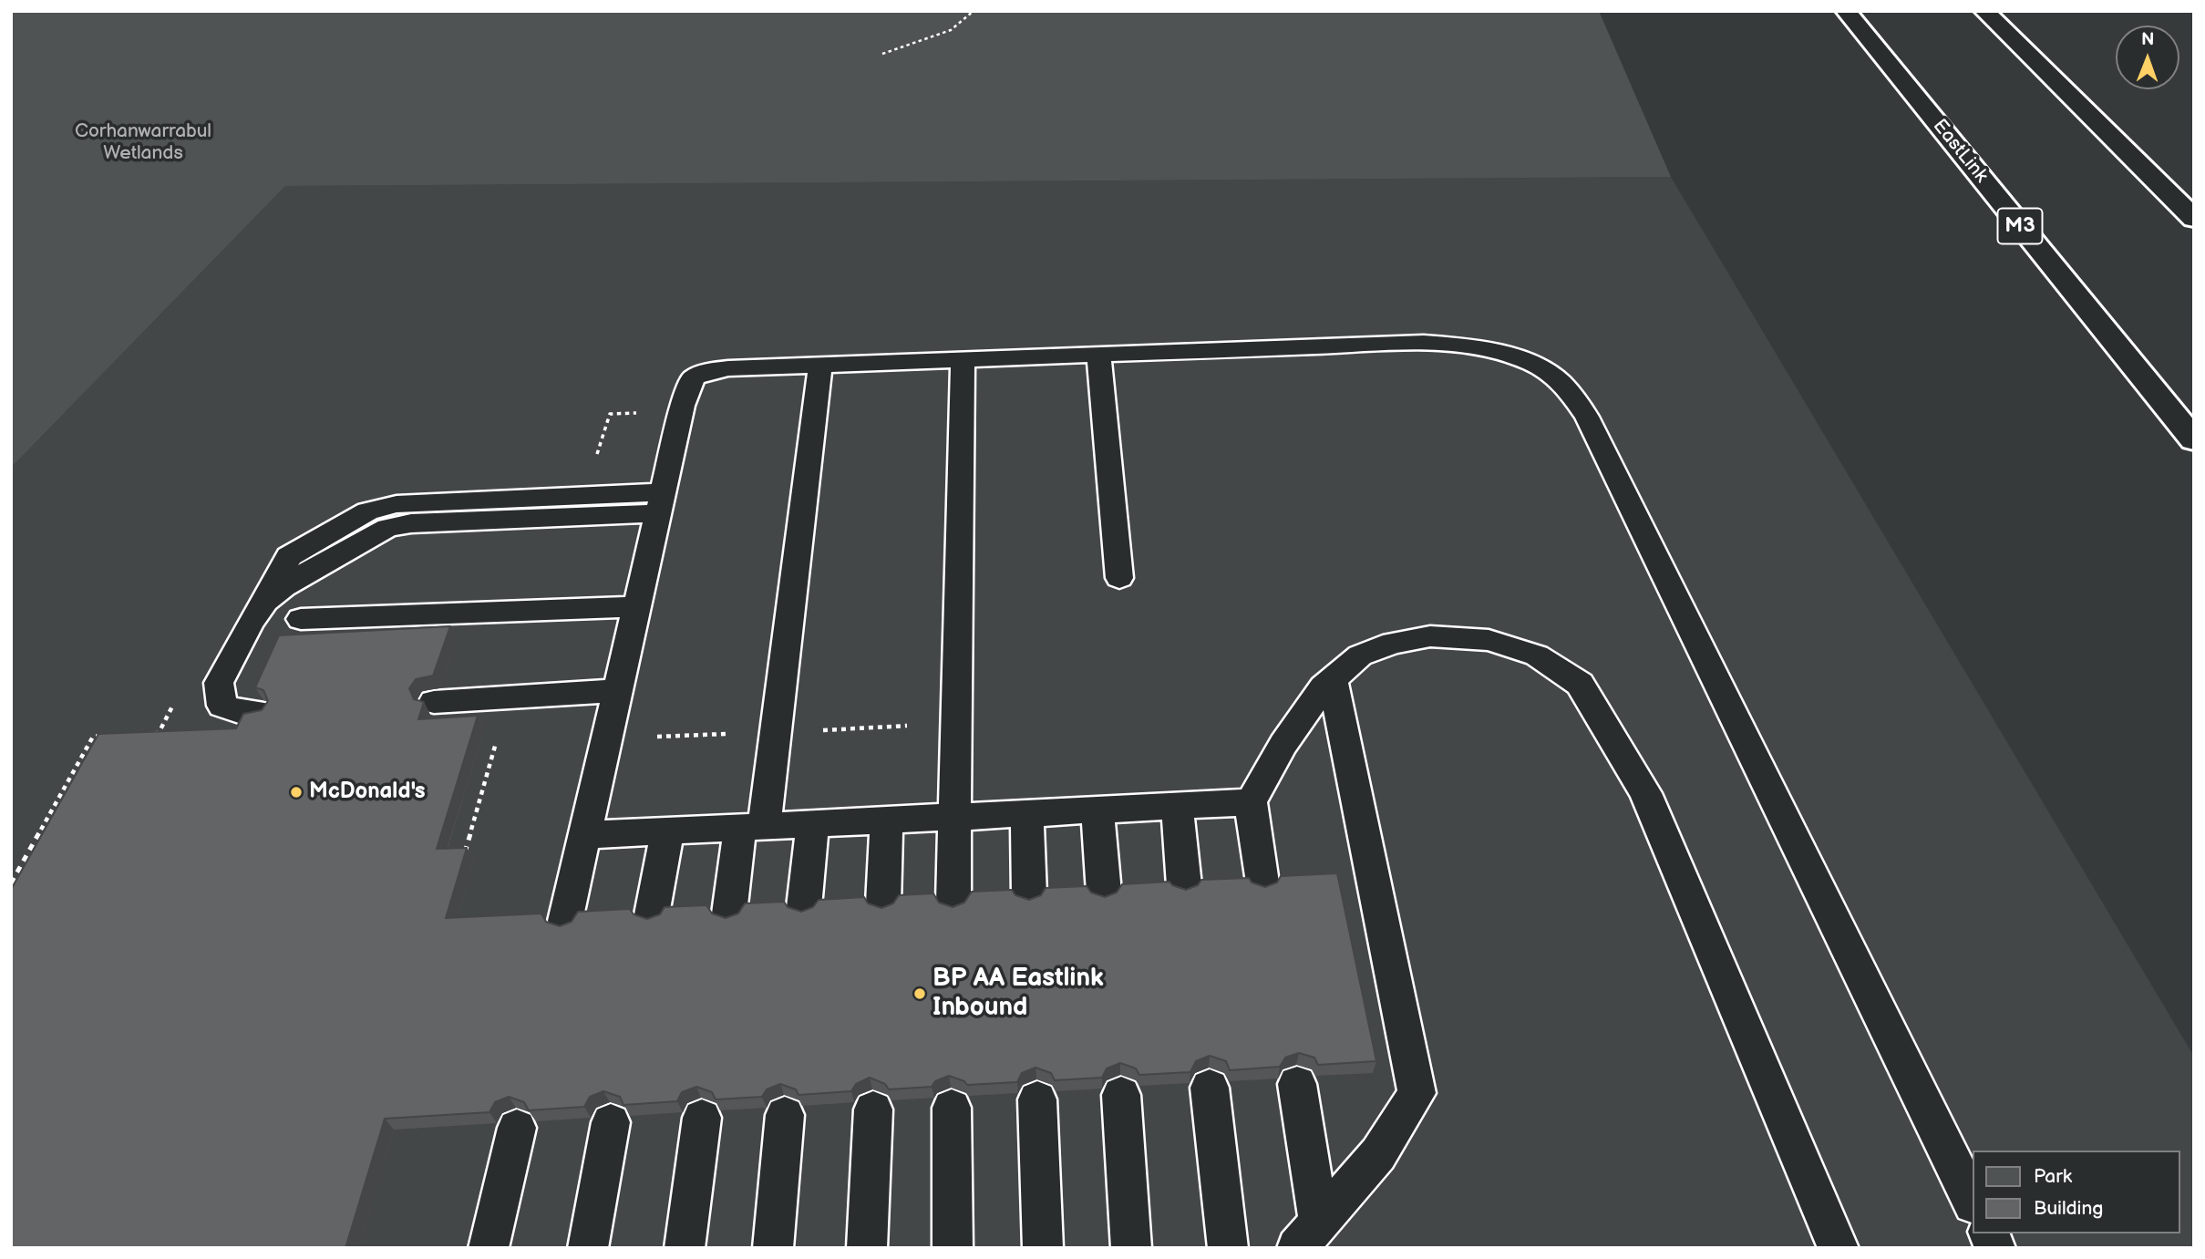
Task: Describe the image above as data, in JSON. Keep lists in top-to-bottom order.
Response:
{
  "streets": {
    "highway": ["EastLink", "M3"]
  },
  "parks": ["Corhanwarrabul Wetlands"],
  "places": ["McDonald's", "BP AA Eastlink Inbound"],
  "legend": ["Park", "Building"],
  "north": "top"
}
